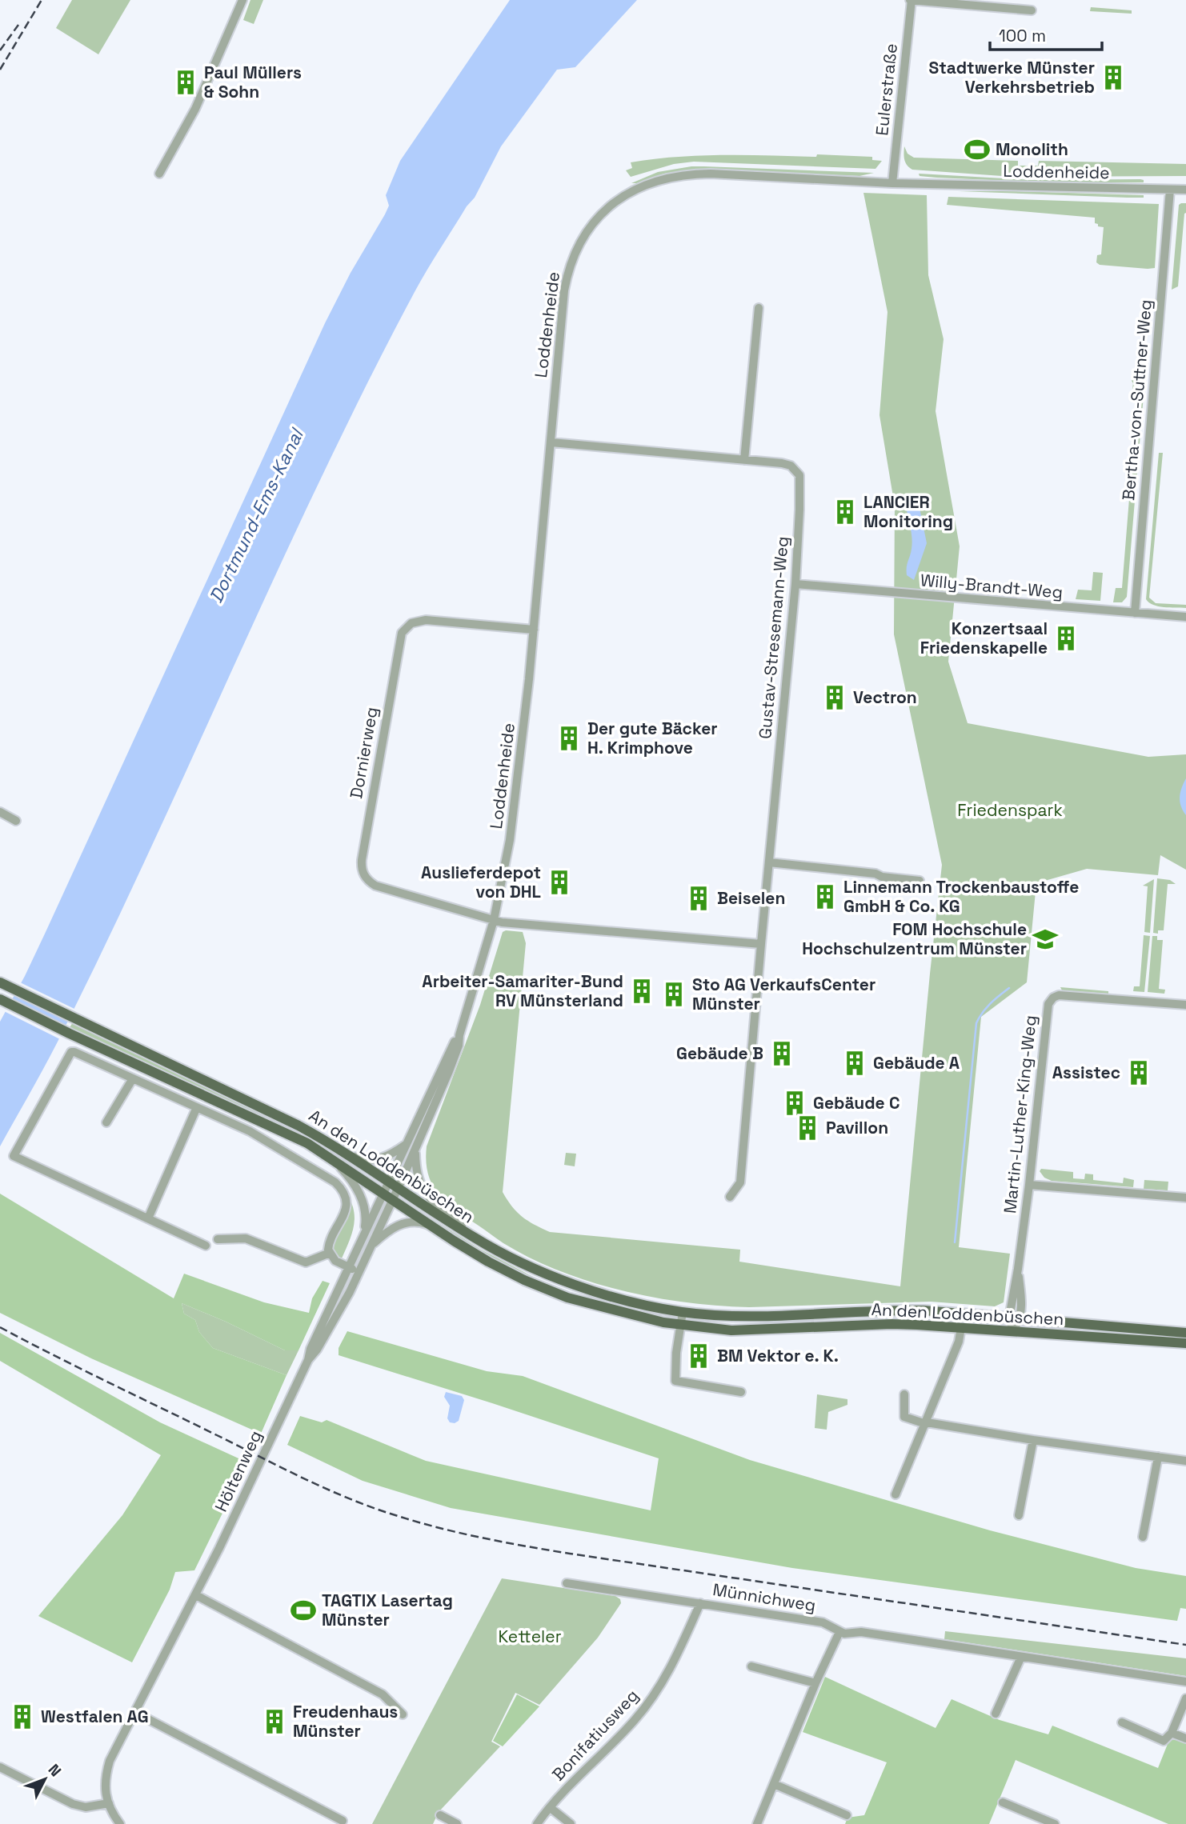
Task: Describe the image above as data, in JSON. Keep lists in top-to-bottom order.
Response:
{
  "streets": {
    "main road": ["An den Loddenbüschen"],
    "street": [
      "Eulerstraße",
      "Loddenheide",
      "Bertha-von-Suttner-Weg",
      "Willy-Brandt-Weg",
      "Gustav-Stresemann-Weg",
      "Dornierweg",
      "Martin-Luther-King-Weg",
      "Höltenweg",
      "Münnichweg",
      "Bonifatiusweg"
    ]
  },
  "crossings": [
    ["Eulerstraße", "Loddenheide"],
    ["Loddenheide", "Bertha-von-Suttner-Weg"],
    ["Loddenheide", "Gustav-Stresemann-Weg"],
    ["Loddenheide", "Dornierweg"],
    ["Loddenheide", "An den Loddenbüschen"],
    ["Loddenheide", "Höltenweg"],
    ["Bertha-von-Suttner-Weg", "Willy-Brandt-Weg"],
    ["Willy-Brandt-Weg", "Gustav-Stresemann-Weg"],
    ["Martin-Luther-King-Weg", "An den Loddenbüschen"],
    ["An den Loddenbüschen", "Höltenweg"],
    ["Münnichweg", "Bonifatiusweg"]
  ],
  "water": ["Dortmund-Ems-Kanal"],
  "parks": ["Friedenspark", "Ketteler"],
  "places": {
    "building": [
      "Stadtwerke Münster Verkehrsbetrieb",
      "Paul Müllers & Sohn",
      "LANCIER Monitoring",
      "Konzertsaal Friedenskapelle",
      "Vectron",
      "Der gute Bäcker H. Krimphove",
      "Auslieferdepot von DHL",
      "Linnemann Trockenbaustoffe GmbH & Co. KG",
      "Beiselen",
      "Arbeiter-Samariter-Bund RV Münsterland",
      "Sto AG VerkaufsCenter Münster",
      "Gebäude B",
      "Gebäude A",
      "Assistec",
      "Gebäude C",
      "Pavillon",
      "BM Vektor e. K.",
      "Westfalen AG",
      "Freudenhaus Münster"
    ],
    "sports": ["Monolith", "TAGTIX Lasertag Münster"],
    "school or university": ["FOM Hochschule Hochschulzentrum Münster"]
  },
  "scale_bar": "100 m",
  "north": "top right"
}
